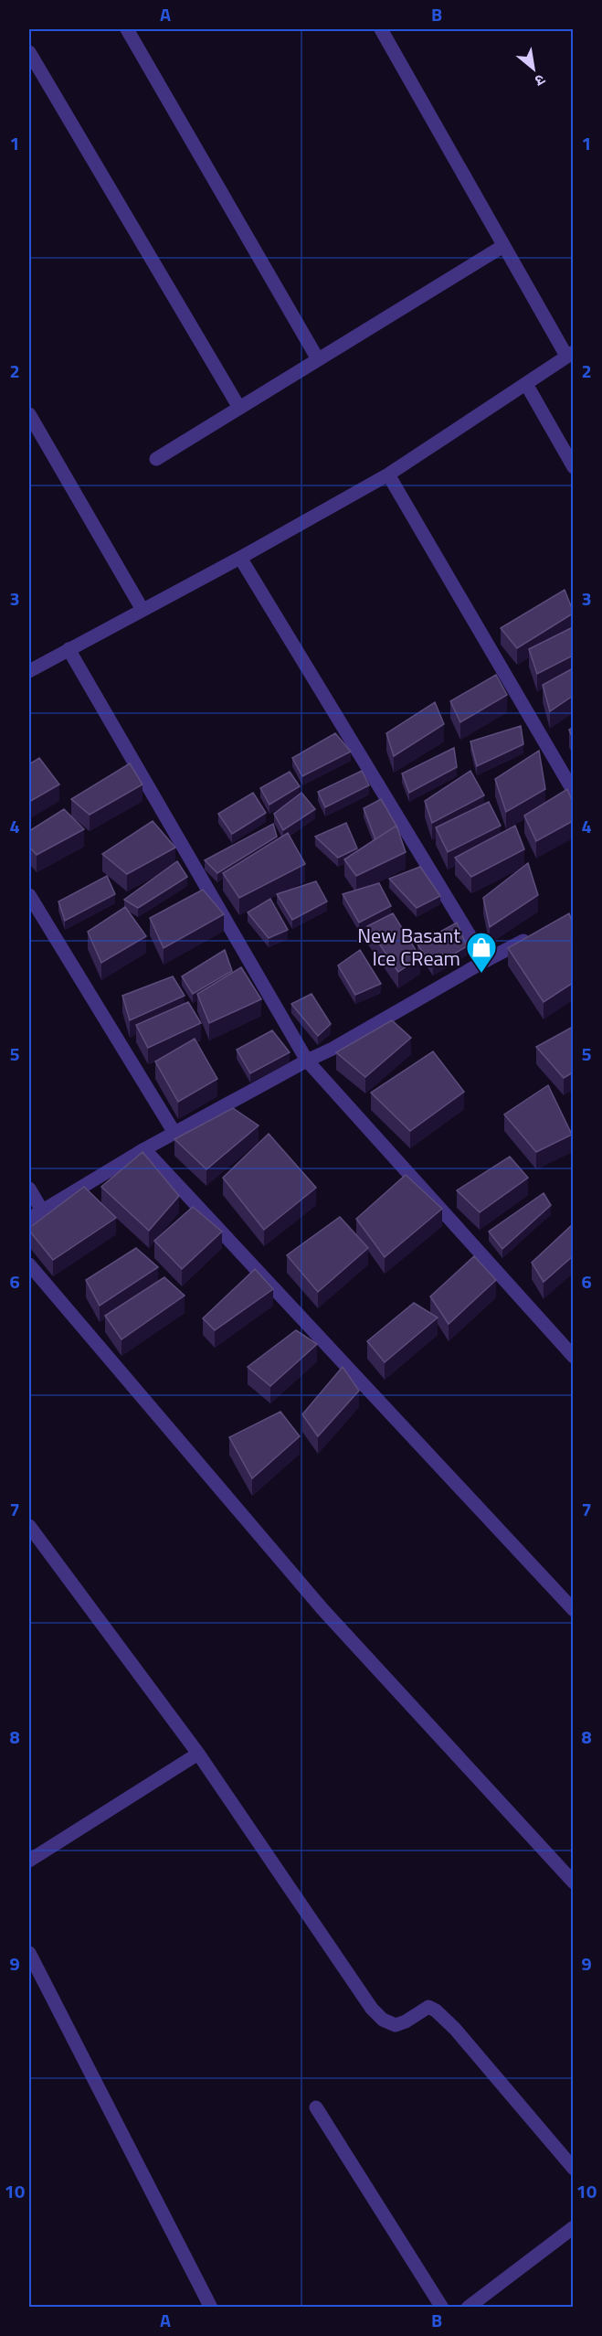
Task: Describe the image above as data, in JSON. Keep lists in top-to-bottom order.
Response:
{
  "places": {
    "shop": ["New Basant Ice CReam"]
  },
  "north": "bottom right",
  "grid": {
    "columns": ["A", "B"],
    "rows": [
      "1",
      "2",
      "3",
      "4",
      "5",
      "6",
      "7",
      "8",
      "9",
      "10"
    ]
  }
}
